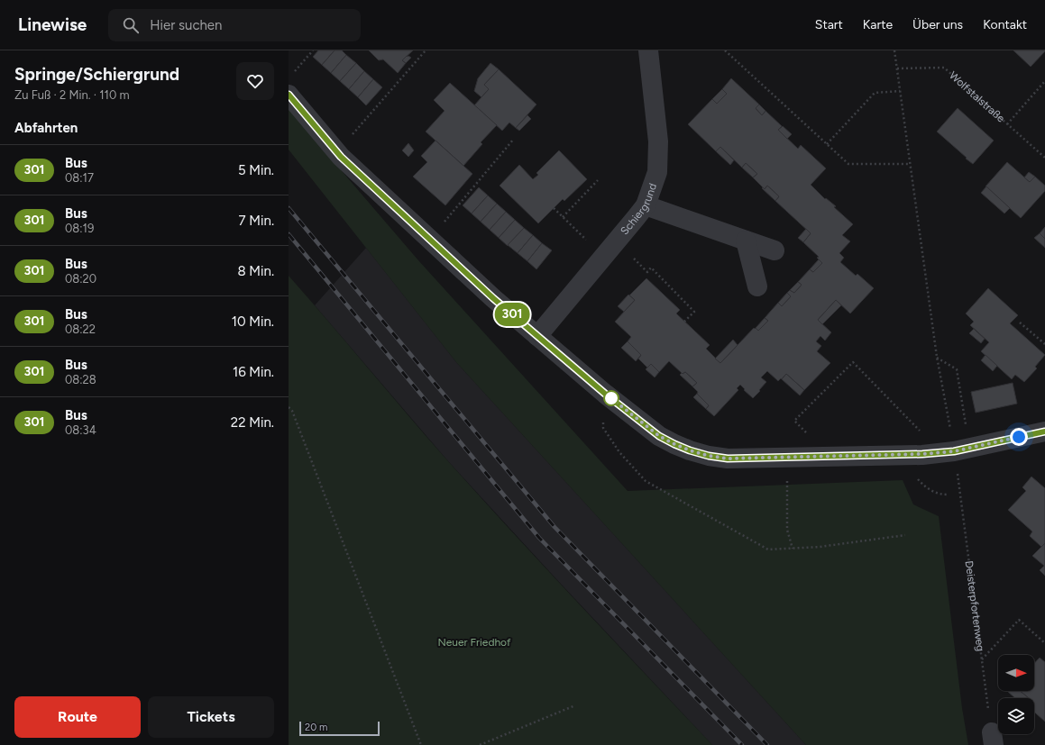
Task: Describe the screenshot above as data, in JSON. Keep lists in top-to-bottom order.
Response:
{
  "streets": {
    "street": ["Schiergrund"],
    "path": ["Wolfstalstraße", "Deisterpfortenweg"]
  },
  "parks": ["Neuer Friedhof"],
  "lines": ["bus line 301"],
  "scale_bar": "20 m",
  "north": "right",
  "page": {
    "header": "Linewise",
    "search": "Hier suchen",
    "nav": [
      "Start",
      "Karte",
      "Über uns",
      "Kontakt"
    ],
    "heading": [
      ["Springe/Schiergrund", "Zu Fuß · 2 Min. · 110 m"],
      "Abfahrten"
    ],
    "on_map": "301",
    "list": [
      {
        "mark": "301",
        "name": "Bus",
        "note": "08:17",
        "value": "5 Min."
      },
      {
        "mark": "301",
        "name": "Bus",
        "note": "08:19",
        "value": "7 Min."
      },
      {
        "mark": "301",
        "name": "Bus",
        "note": "08:20",
        "value": "8 Min."
      },
      {
        "mark": "301",
        "name": "Bus",
        "note": "08:22",
        "value": "10 Min."
      },
      {
        "mark": "301",
        "name": "Bus",
        "note": "08:28",
        "value": "16 Min."
      },
      {
        "mark": "301",
        "name": "Bus",
        "note": "08:34",
        "value": "22 Min."
      }
    ],
    "buttons": ["Route", "Tickets"],
    "scale": "20 m"
  }
}
